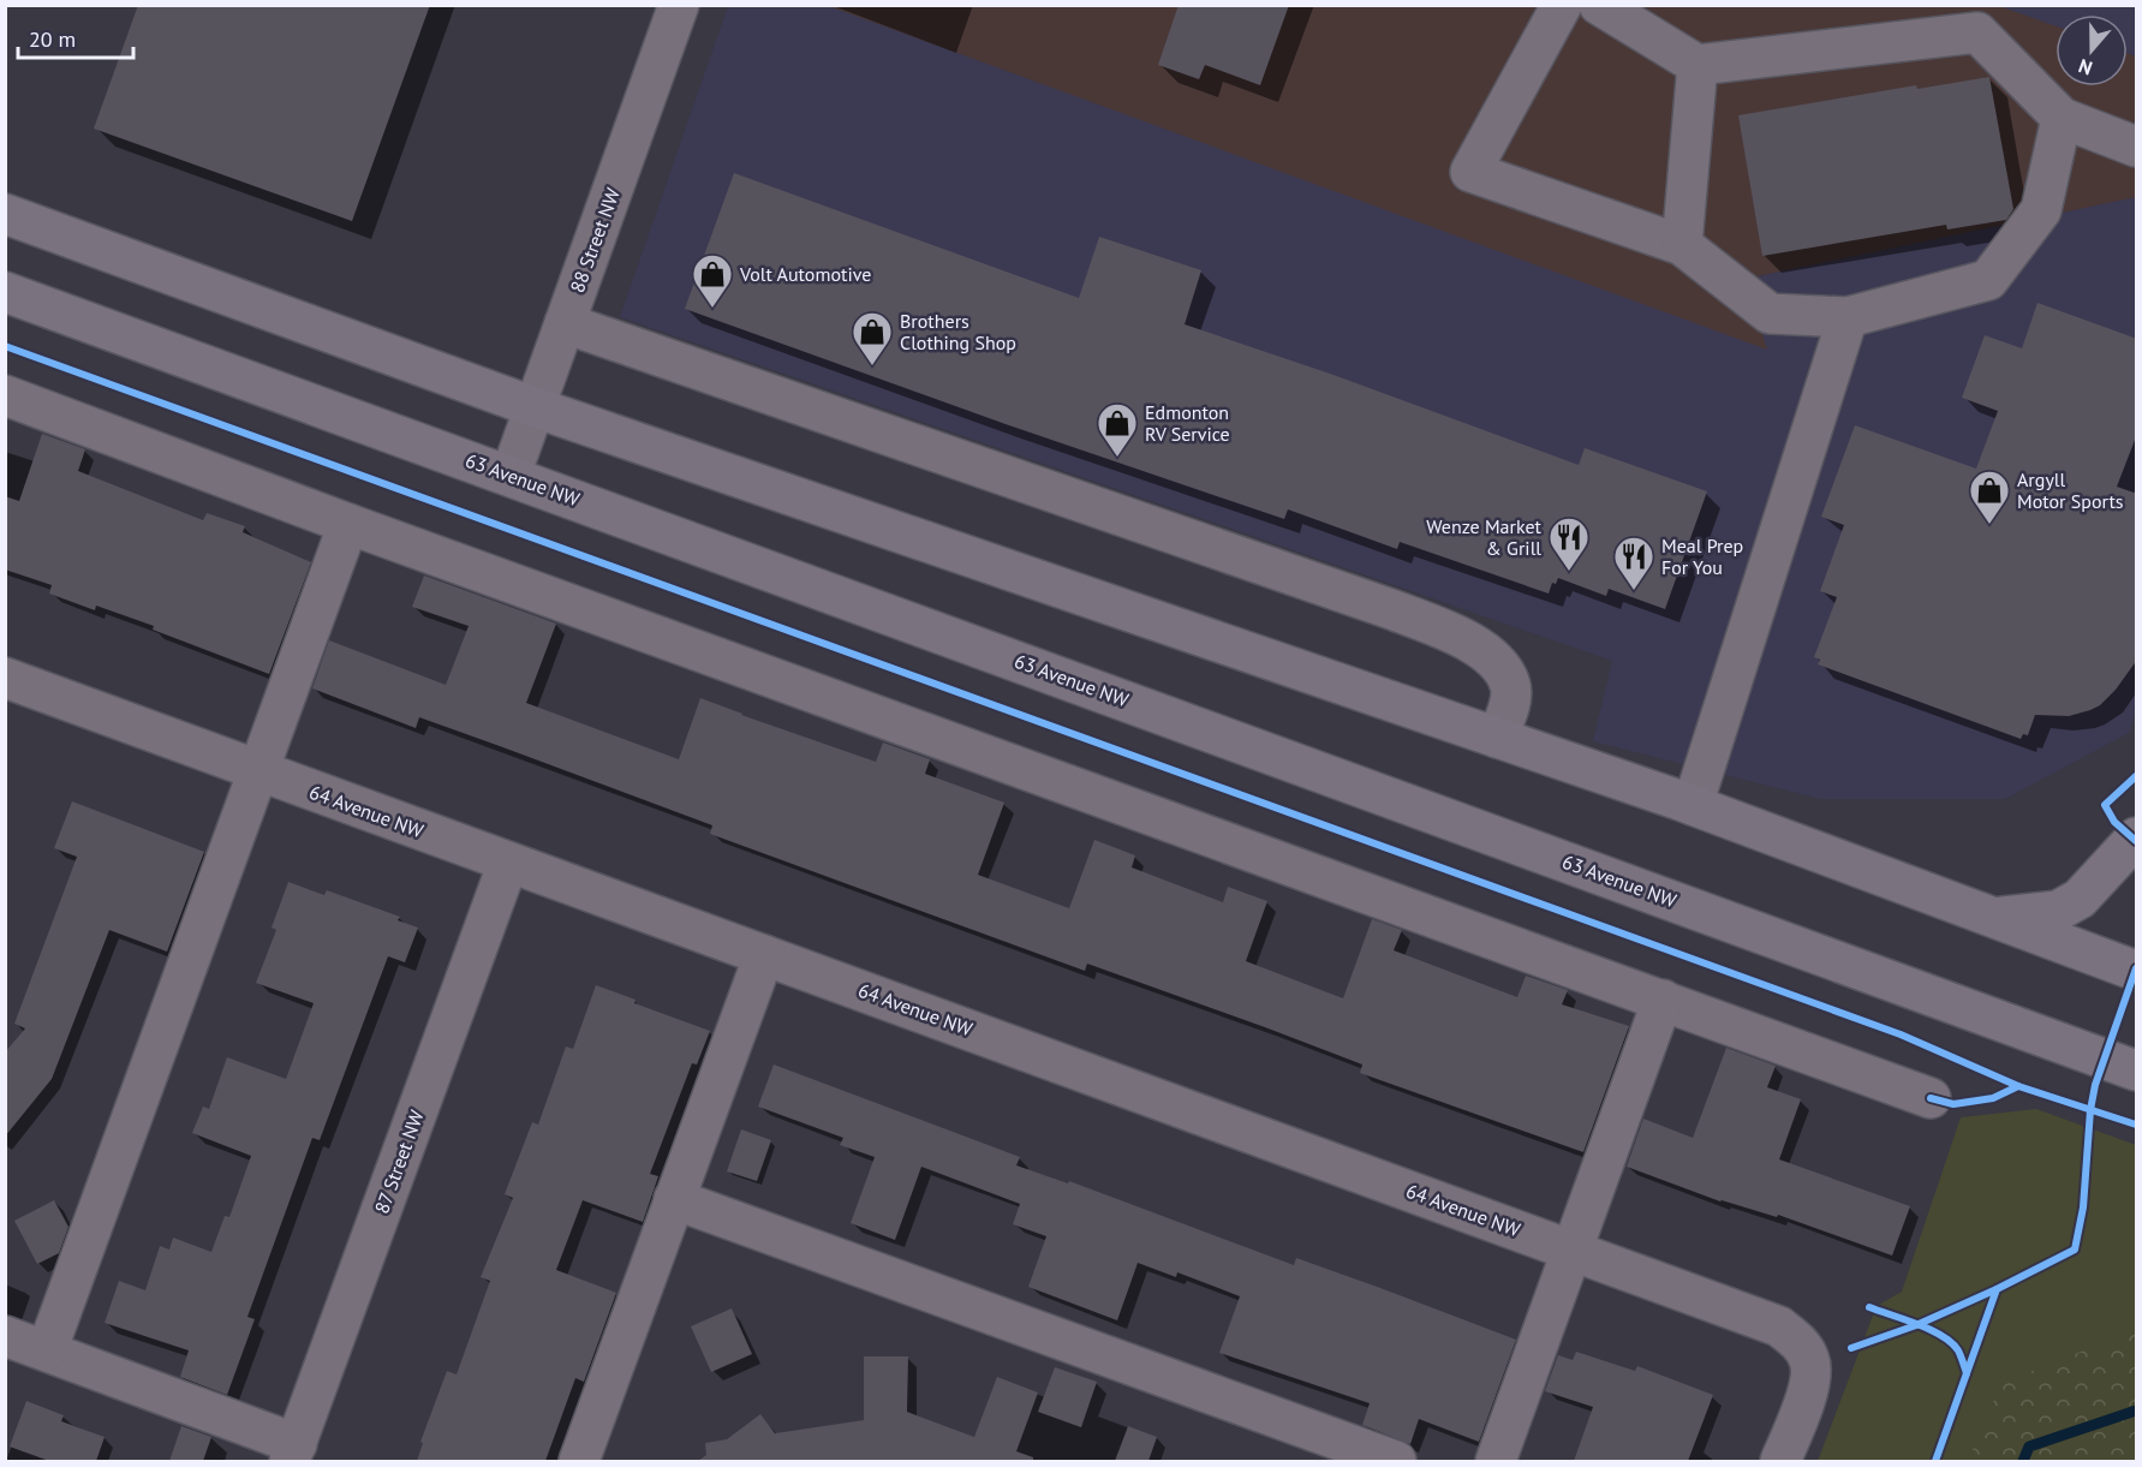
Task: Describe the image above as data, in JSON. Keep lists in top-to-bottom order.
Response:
{
  "streets": {
    "main road": ["63 Avenue NW"],
    "street": ["88 Street NW", "64 Avenue NW", "87 Street NW"]
  },
  "crossings": [
    ["88 Street NW", "63 Avenue NW"],
    ["64 Avenue NW", "87 Street NW"]
  ],
  "places": {
    "shop": [
      "Volt Automotive",
      "Brothers Clothing Shop",
      "Edmonton RV Service",
      "Argyll Motor Sports"
    ],
    "restaurant": ["Wenze Market & Grill", "Meal Prep For You"]
  },
  "scale_bar": "20 m",
  "north": "bottom"
}
